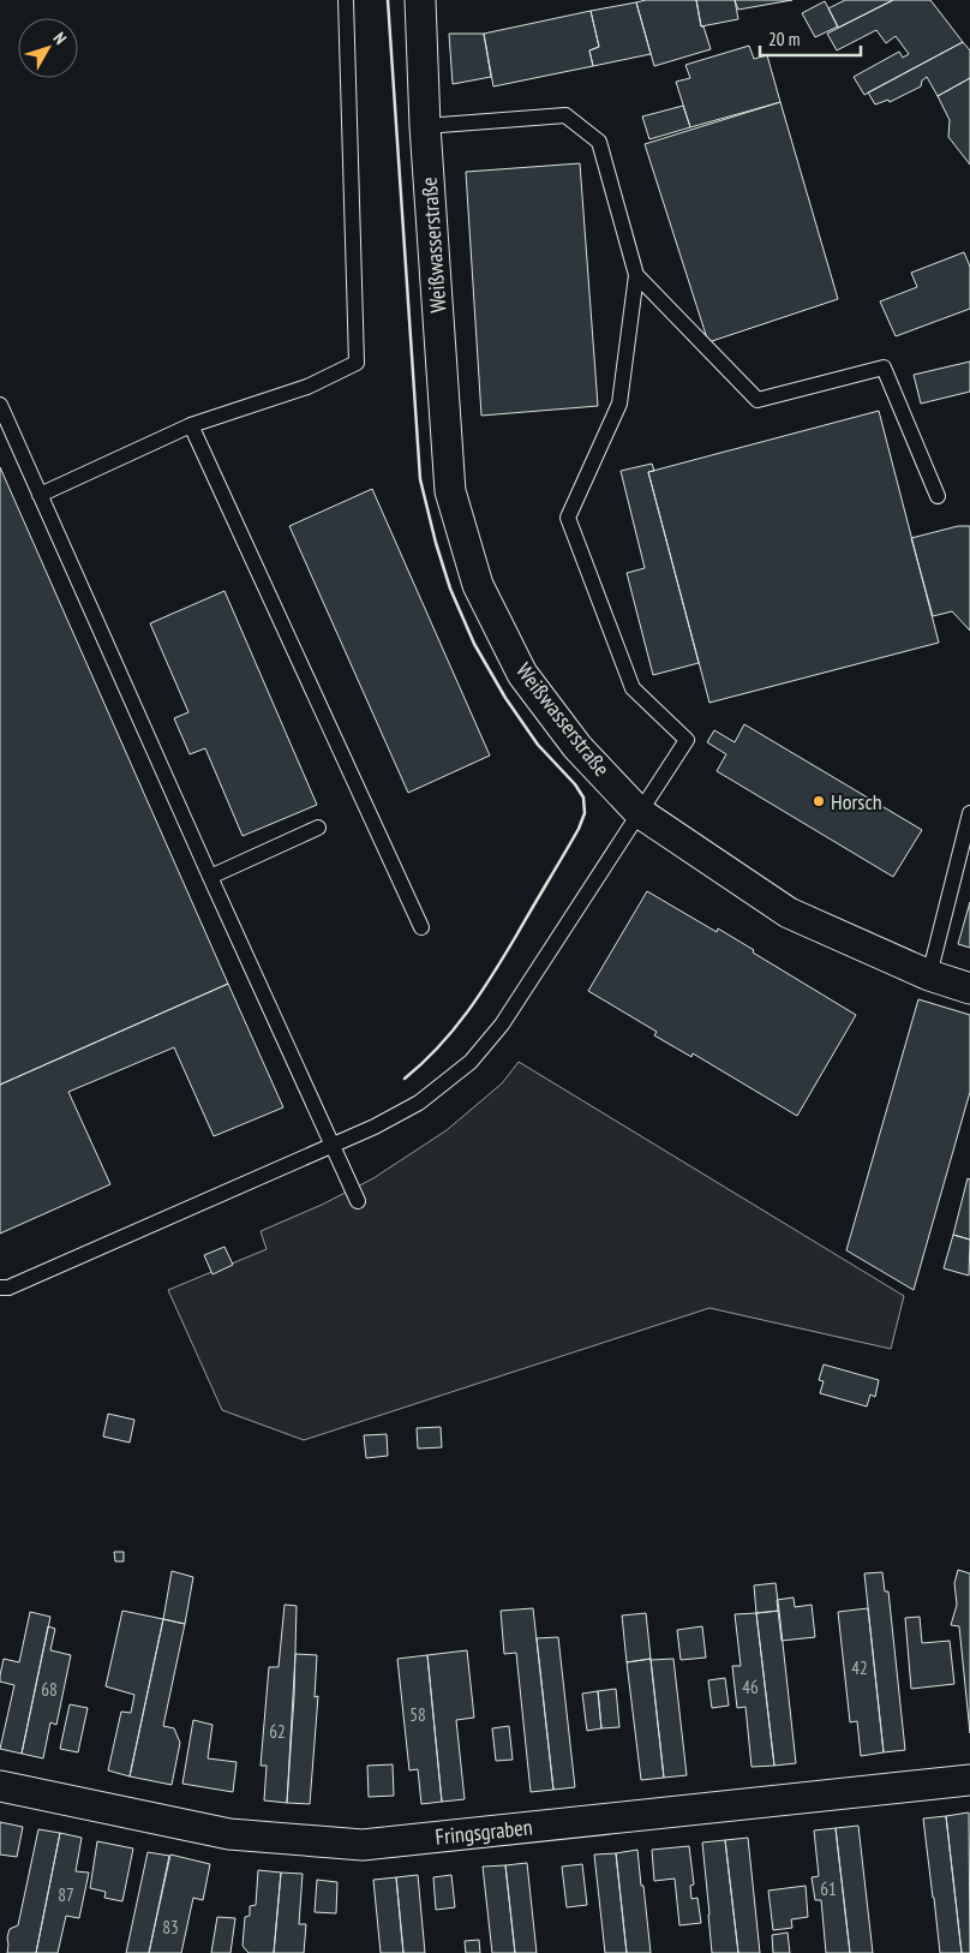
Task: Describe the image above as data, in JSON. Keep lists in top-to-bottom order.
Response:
{
  "streets": {
    "street": ["Weißwasserstraße", "Fringsgraben"]
  },
  "places": ["Horsch"],
  "house_numbers": [
    "42",
    "46",
    "68",
    "58",
    "62",
    "61",
    "87",
    "83"
  ],
  "scale_bar": "20 m",
  "north": "top right"
}
